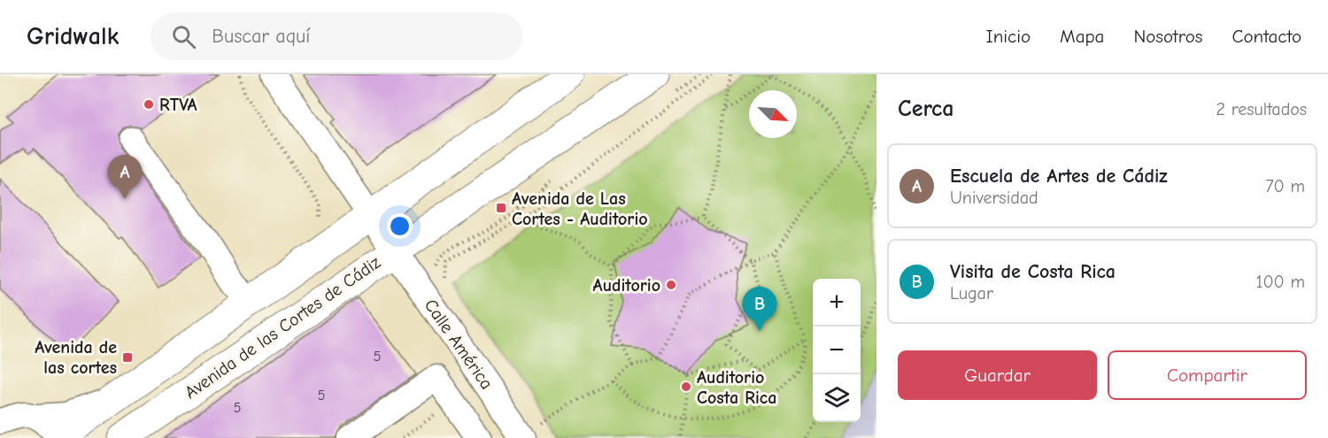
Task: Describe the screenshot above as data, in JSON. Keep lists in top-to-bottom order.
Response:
{
  "streets": {
    "main road": ["Avenida de las Cortes de Cádiz"],
    "street": ["Calle América"]
  },
  "crossings": [
    ["Avenida de las Cortes de Cádiz", "Calle América"]
  ],
  "places": {
    "other": ["RTVA", "Auditorio", "Auditorio Costa Rica"],
    "transit": ["Avenida de Las Cortes - Auditorio", "Avenida de las cortes"]
  },
  "house_numbers": ["5", "5", "5"],
  "north": "bottom right",
  "page": {
    "header": "Gridwalk",
    "search": "Buscar aquí",
    "nav": [
      "Inicio",
      "Mapa",
      "Nosotros",
      "Contacto"
    ],
    "heading": ["Cerca", "2 resultados"],
    "list": [
      {
        "mark": "A",
        "name": "Escuela de Artes de Cádiz",
        "note": "Universidad",
        "value": "70 m"
      },
      {
        "mark": "B",
        "name": "Visita de Costa Rica",
        "note": "Lugar",
        "value": "100 m"
      }
    ],
    "pins": ["A", "B"],
    "map_buttons": ["+", "−"],
    "buttons": ["Guardar", "Compartir"]
  }
}
